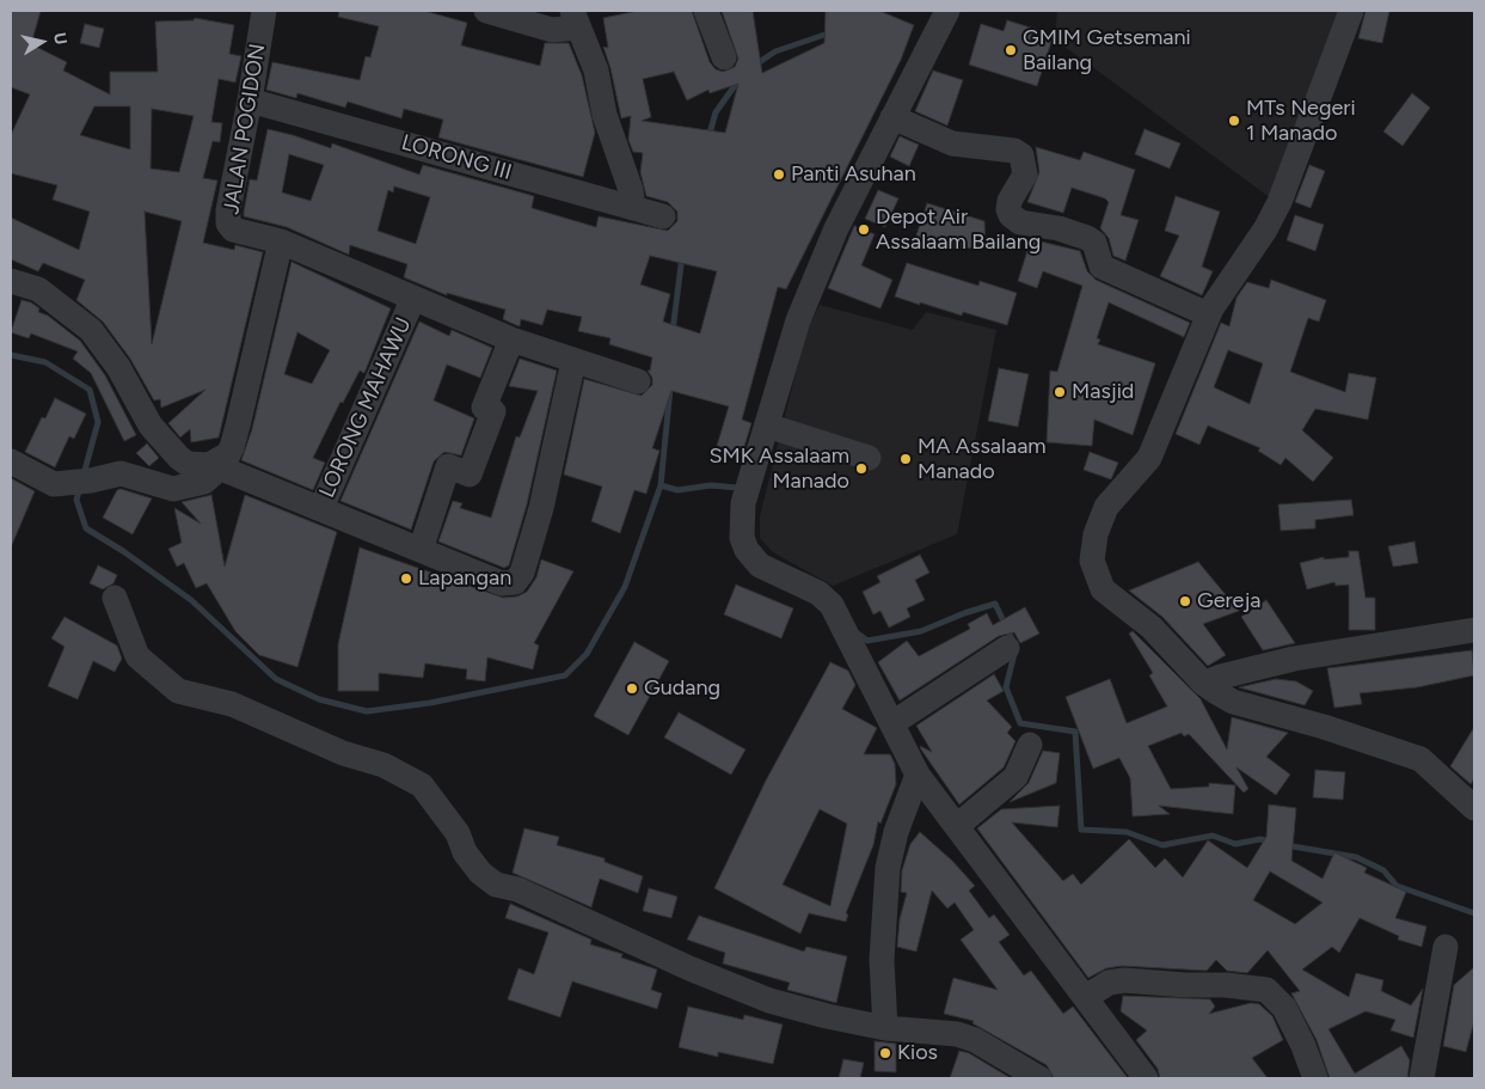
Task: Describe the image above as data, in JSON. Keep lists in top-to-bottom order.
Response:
{
  "streets": {
    "street": ["JALAN POGIDON", "LORONG III", "LORONG MAHAWU"]
  },
  "crossings": [
    ["JALAN POGIDON", "LORONG III"],
    ["JALAN POGIDON", "LORONG MAHAWU"]
  ],
  "places": [
    "GMIM Getsemani Bailang",
    "MTs Negeri 1 Manado",
    "Panti Asuhan",
    "Depot Air Assalaam Bailang",
    "Masjid",
    "MA Assalaam Manado",
    "SMK Assalaam Manado",
    "Lapangan",
    "Gereja",
    "Gudang",
    "Kios"
  ],
  "north": "right"
}
